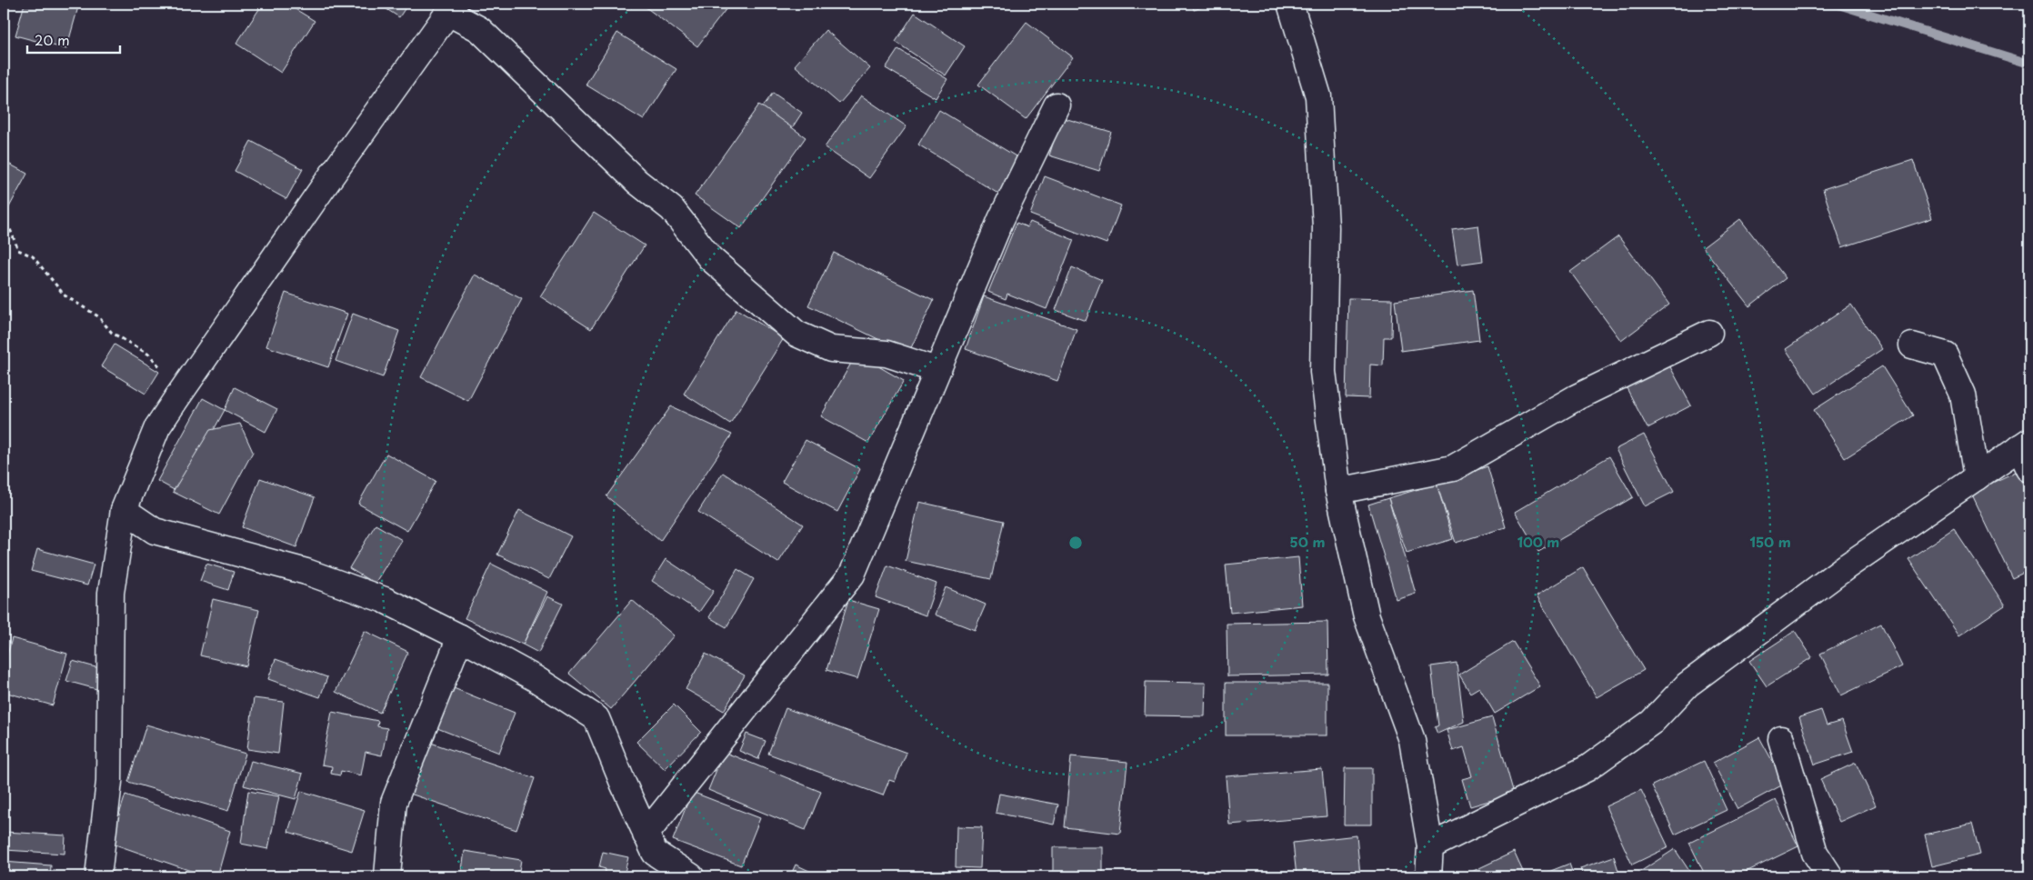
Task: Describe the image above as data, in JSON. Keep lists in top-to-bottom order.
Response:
{
  "scale_bar": "20 m",
  "rings": ["50 m", "100 m", "150 m"]
}
